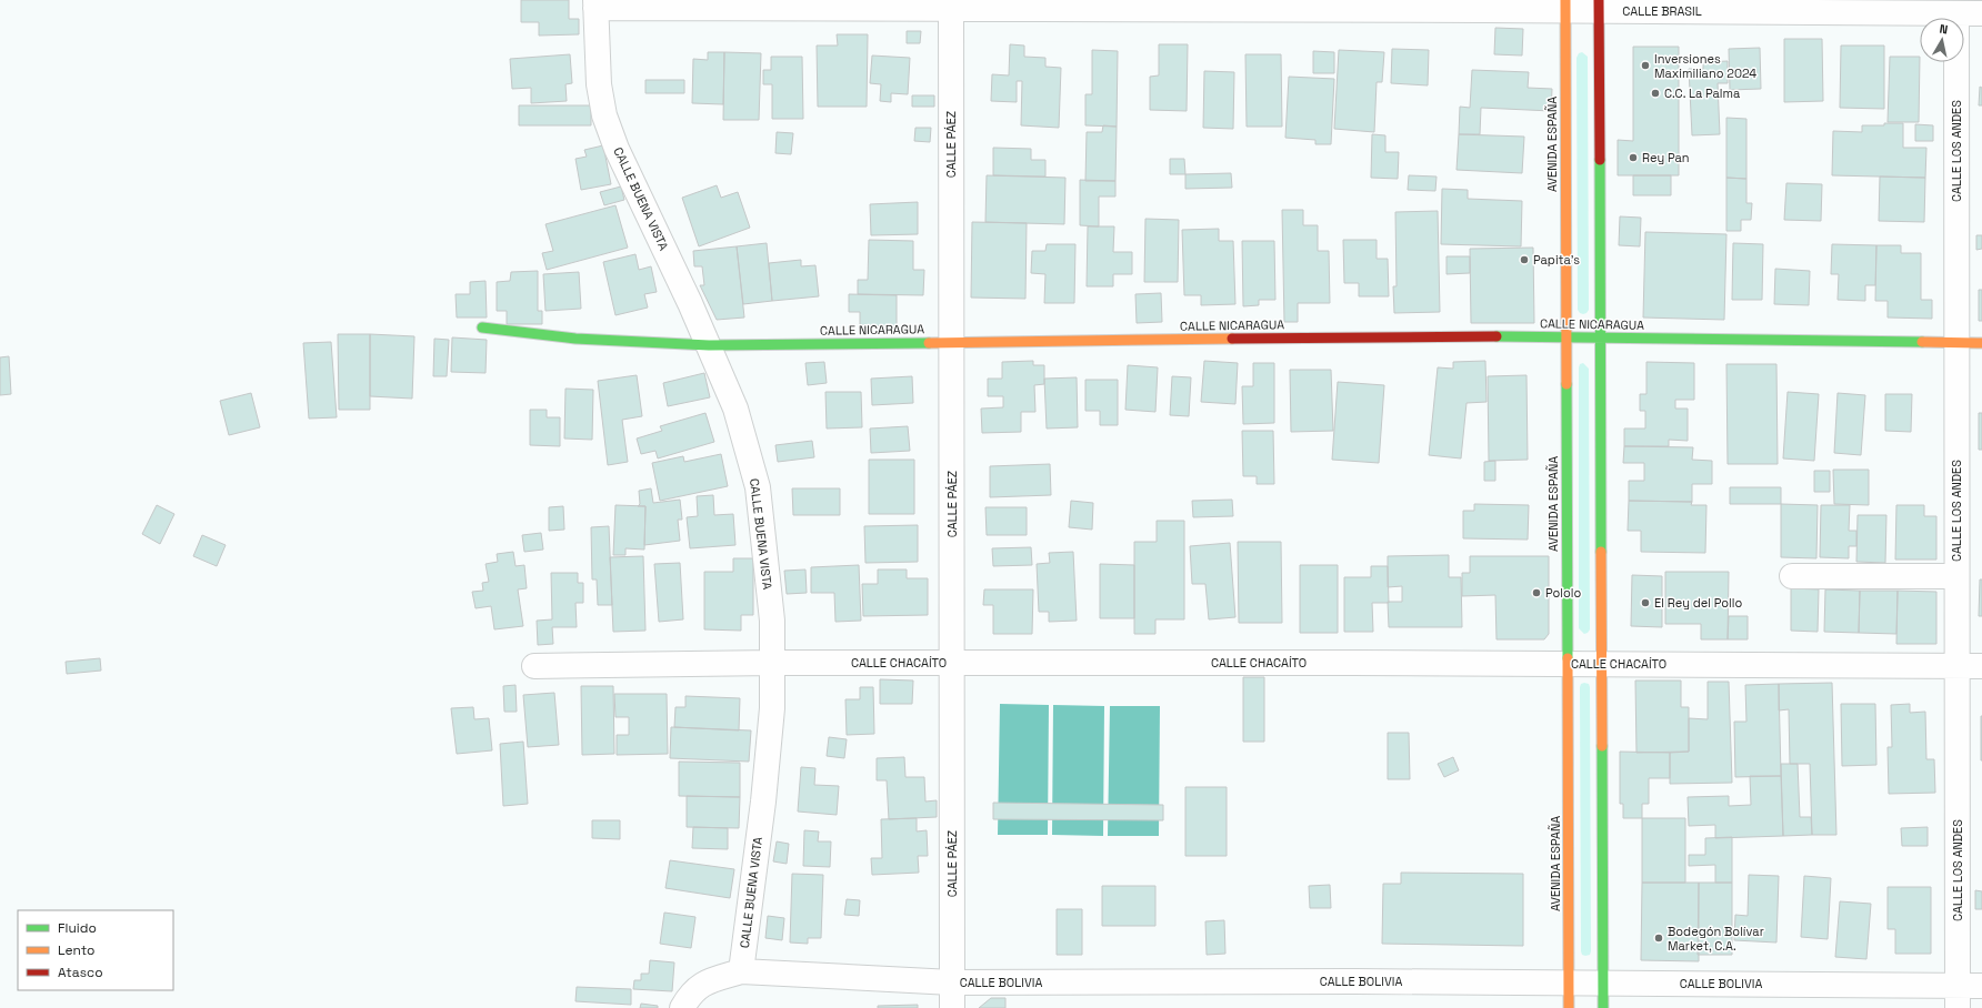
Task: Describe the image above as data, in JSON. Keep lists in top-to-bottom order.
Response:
{
  "streets": {
    "main road": ["AVENIDA ESPAÑA", "CALLE NICARAGUA"],
    "street": [
      "CALLE BRASIL",
      "CALLE PÁEZ",
      "CALLE LOS ANDES",
      "CALLE BUENA VISTA",
      "CALLE CHACAÍTO",
      "CALLE BOLIVIA"
    ]
  },
  "crossings": [
    ["CALLE BRASIL", "CALLE PÁEZ"],
    ["CALLE BRASIL", "AVENIDA ESPAÑA"],
    ["CALLE BRASIL", "CALLE LOS ANDES"],
    ["CALLE BRASIL", "CALLE BUENA VISTA"],
    ["CALLE PÁEZ", "CALLE NICARAGUA"],
    ["CALLE PÁEZ", "CALLE CHACAÍTO"],
    ["CALLE PÁEZ", "CALLE BOLIVIA"],
    ["AVENIDA ESPAÑA", "CALLE NICARAGUA"],
    ["AVENIDA ESPAÑA", "CALLE CHACAÍTO"],
    ["AVENIDA ESPAÑA", "CALLE BOLIVIA"],
    ["CALLE LOS ANDES", "CALLE NICARAGUA"],
    ["CALLE LOS ANDES", "CALLE CHACAÍTO"],
    ["CALLE LOS ANDES", "CALLE BOLIVIA"],
    ["CALLE BUENA VISTA", "CALLE NICARAGUA"],
    ["CALLE BUENA VISTA", "CALLE CHACAÍTO"],
    ["CALLE BUENA VISTA", "CALLE BOLIVIA"]
  ],
  "places": [
    "Inversiones Maximiliano 2024",
    "C.C. La Palma",
    "Rey Pan",
    "Papita's",
    "Pololo",
    "El Rey del Pollo",
    "Bodegón Bolívar Market, C.A."
  ],
  "legend": ["Fluido", "Lento", "Atasco"],
  "north": "top"
}
